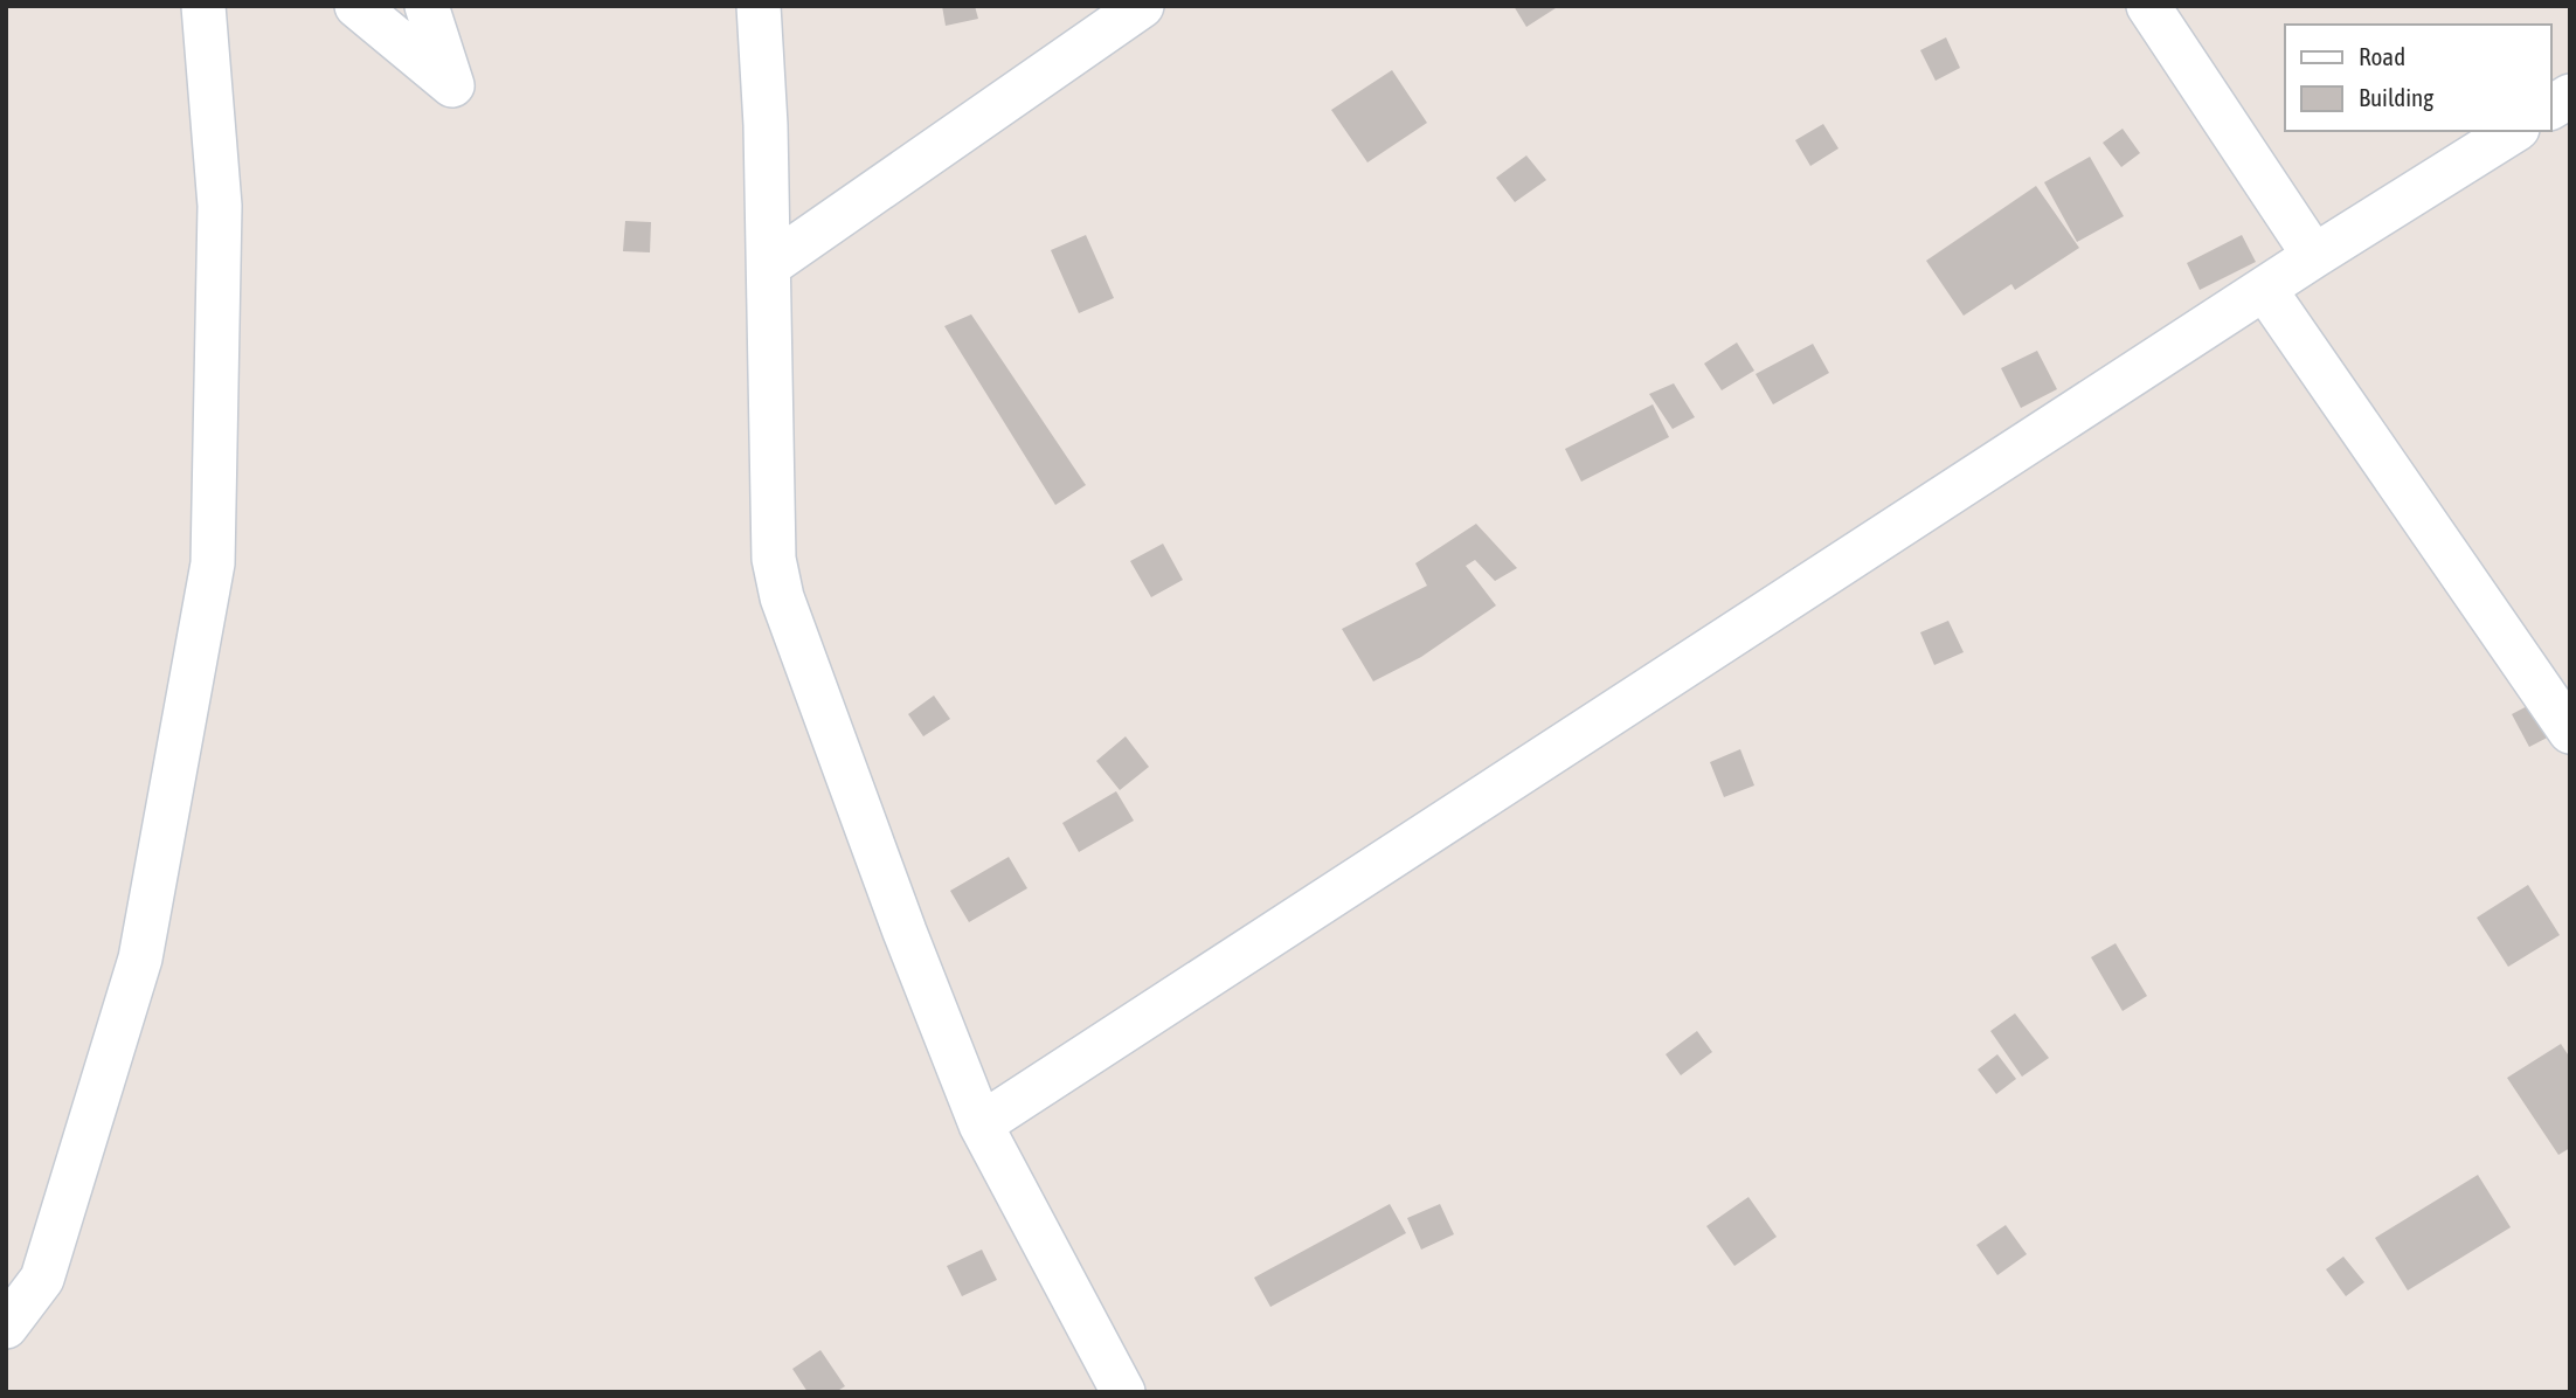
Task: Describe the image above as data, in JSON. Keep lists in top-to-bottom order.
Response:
{
  "legend": ["Road", "Building"]
}
